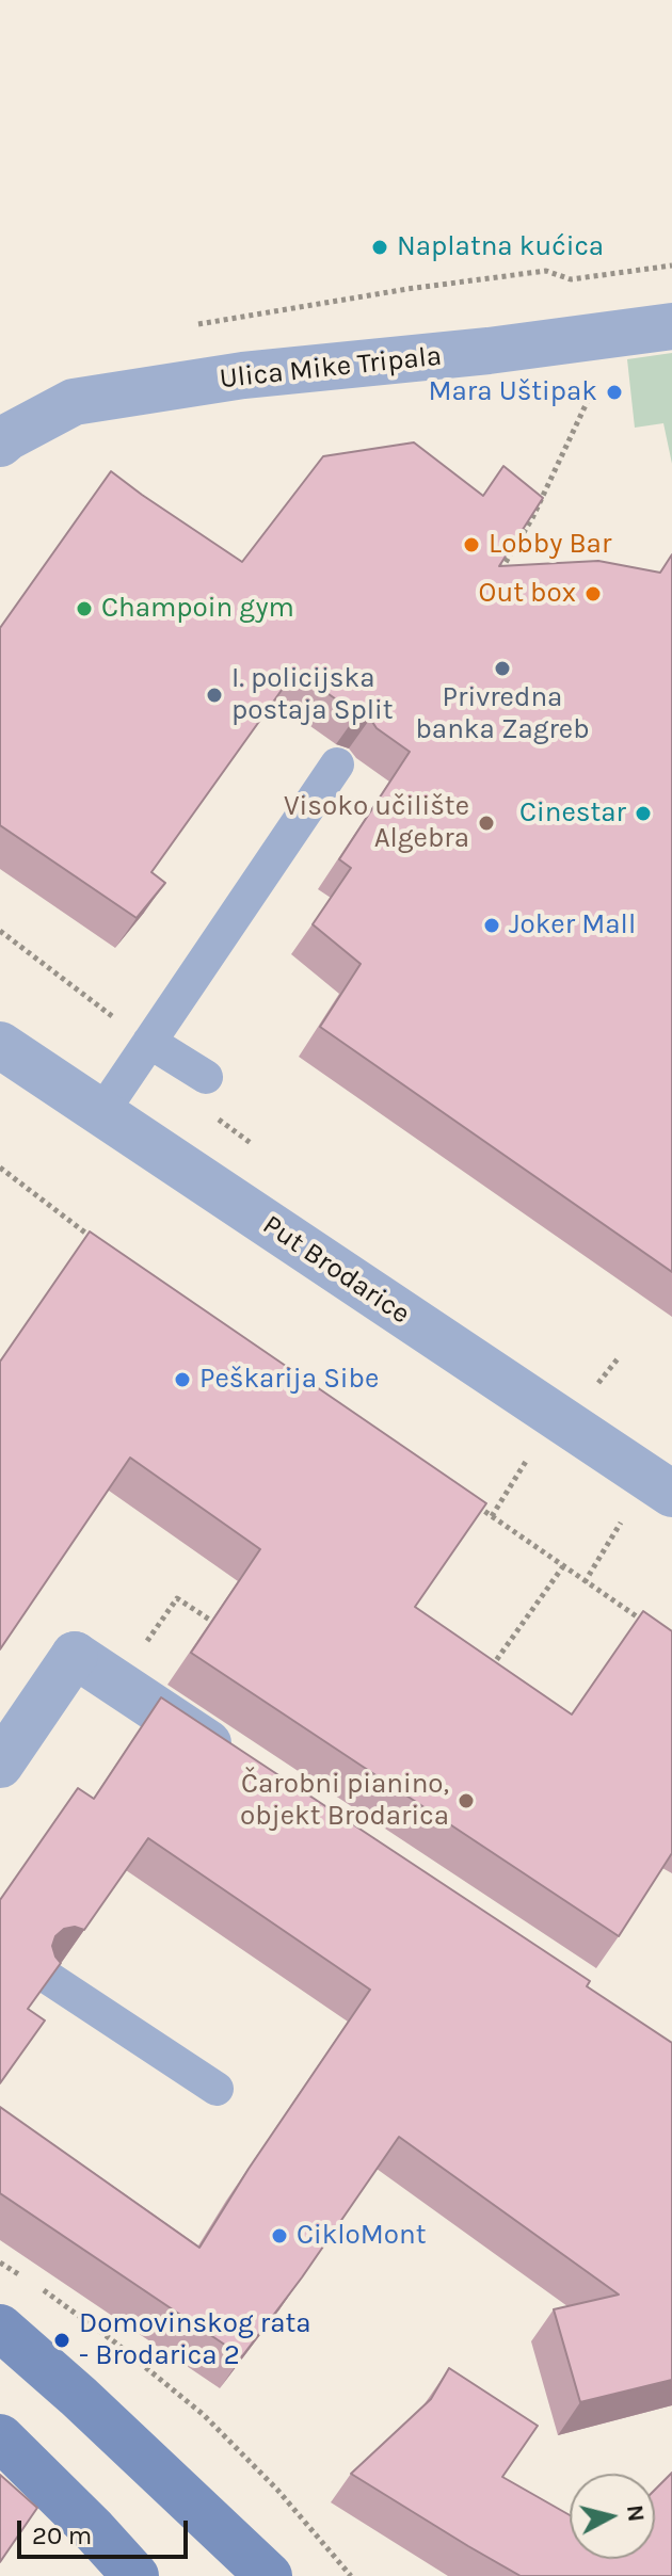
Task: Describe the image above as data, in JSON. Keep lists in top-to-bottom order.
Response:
{
  "streets": {
    "street": ["Ulica Mike Tripala", "Put Brodarice"]
  },
  "places": [
    "Naplatna kućica",
    "Mara Uštipak",
    "Lobby Bar",
    "Out box",
    "Champoin gym",
    "Privredna banka Zagreb",
    "I. policijska postaja Split",
    "Cinestar",
    "Visoko učilište Algebra",
    "Joker Mall",
    "Peškarija Sibe",
    "Čarobni pianino, objekt Brodarica",
    "CikloMont",
    "Domovinskog rata - Brodarica 2"
  ],
  "scale_bar": "20 m",
  "north": "right"
}
